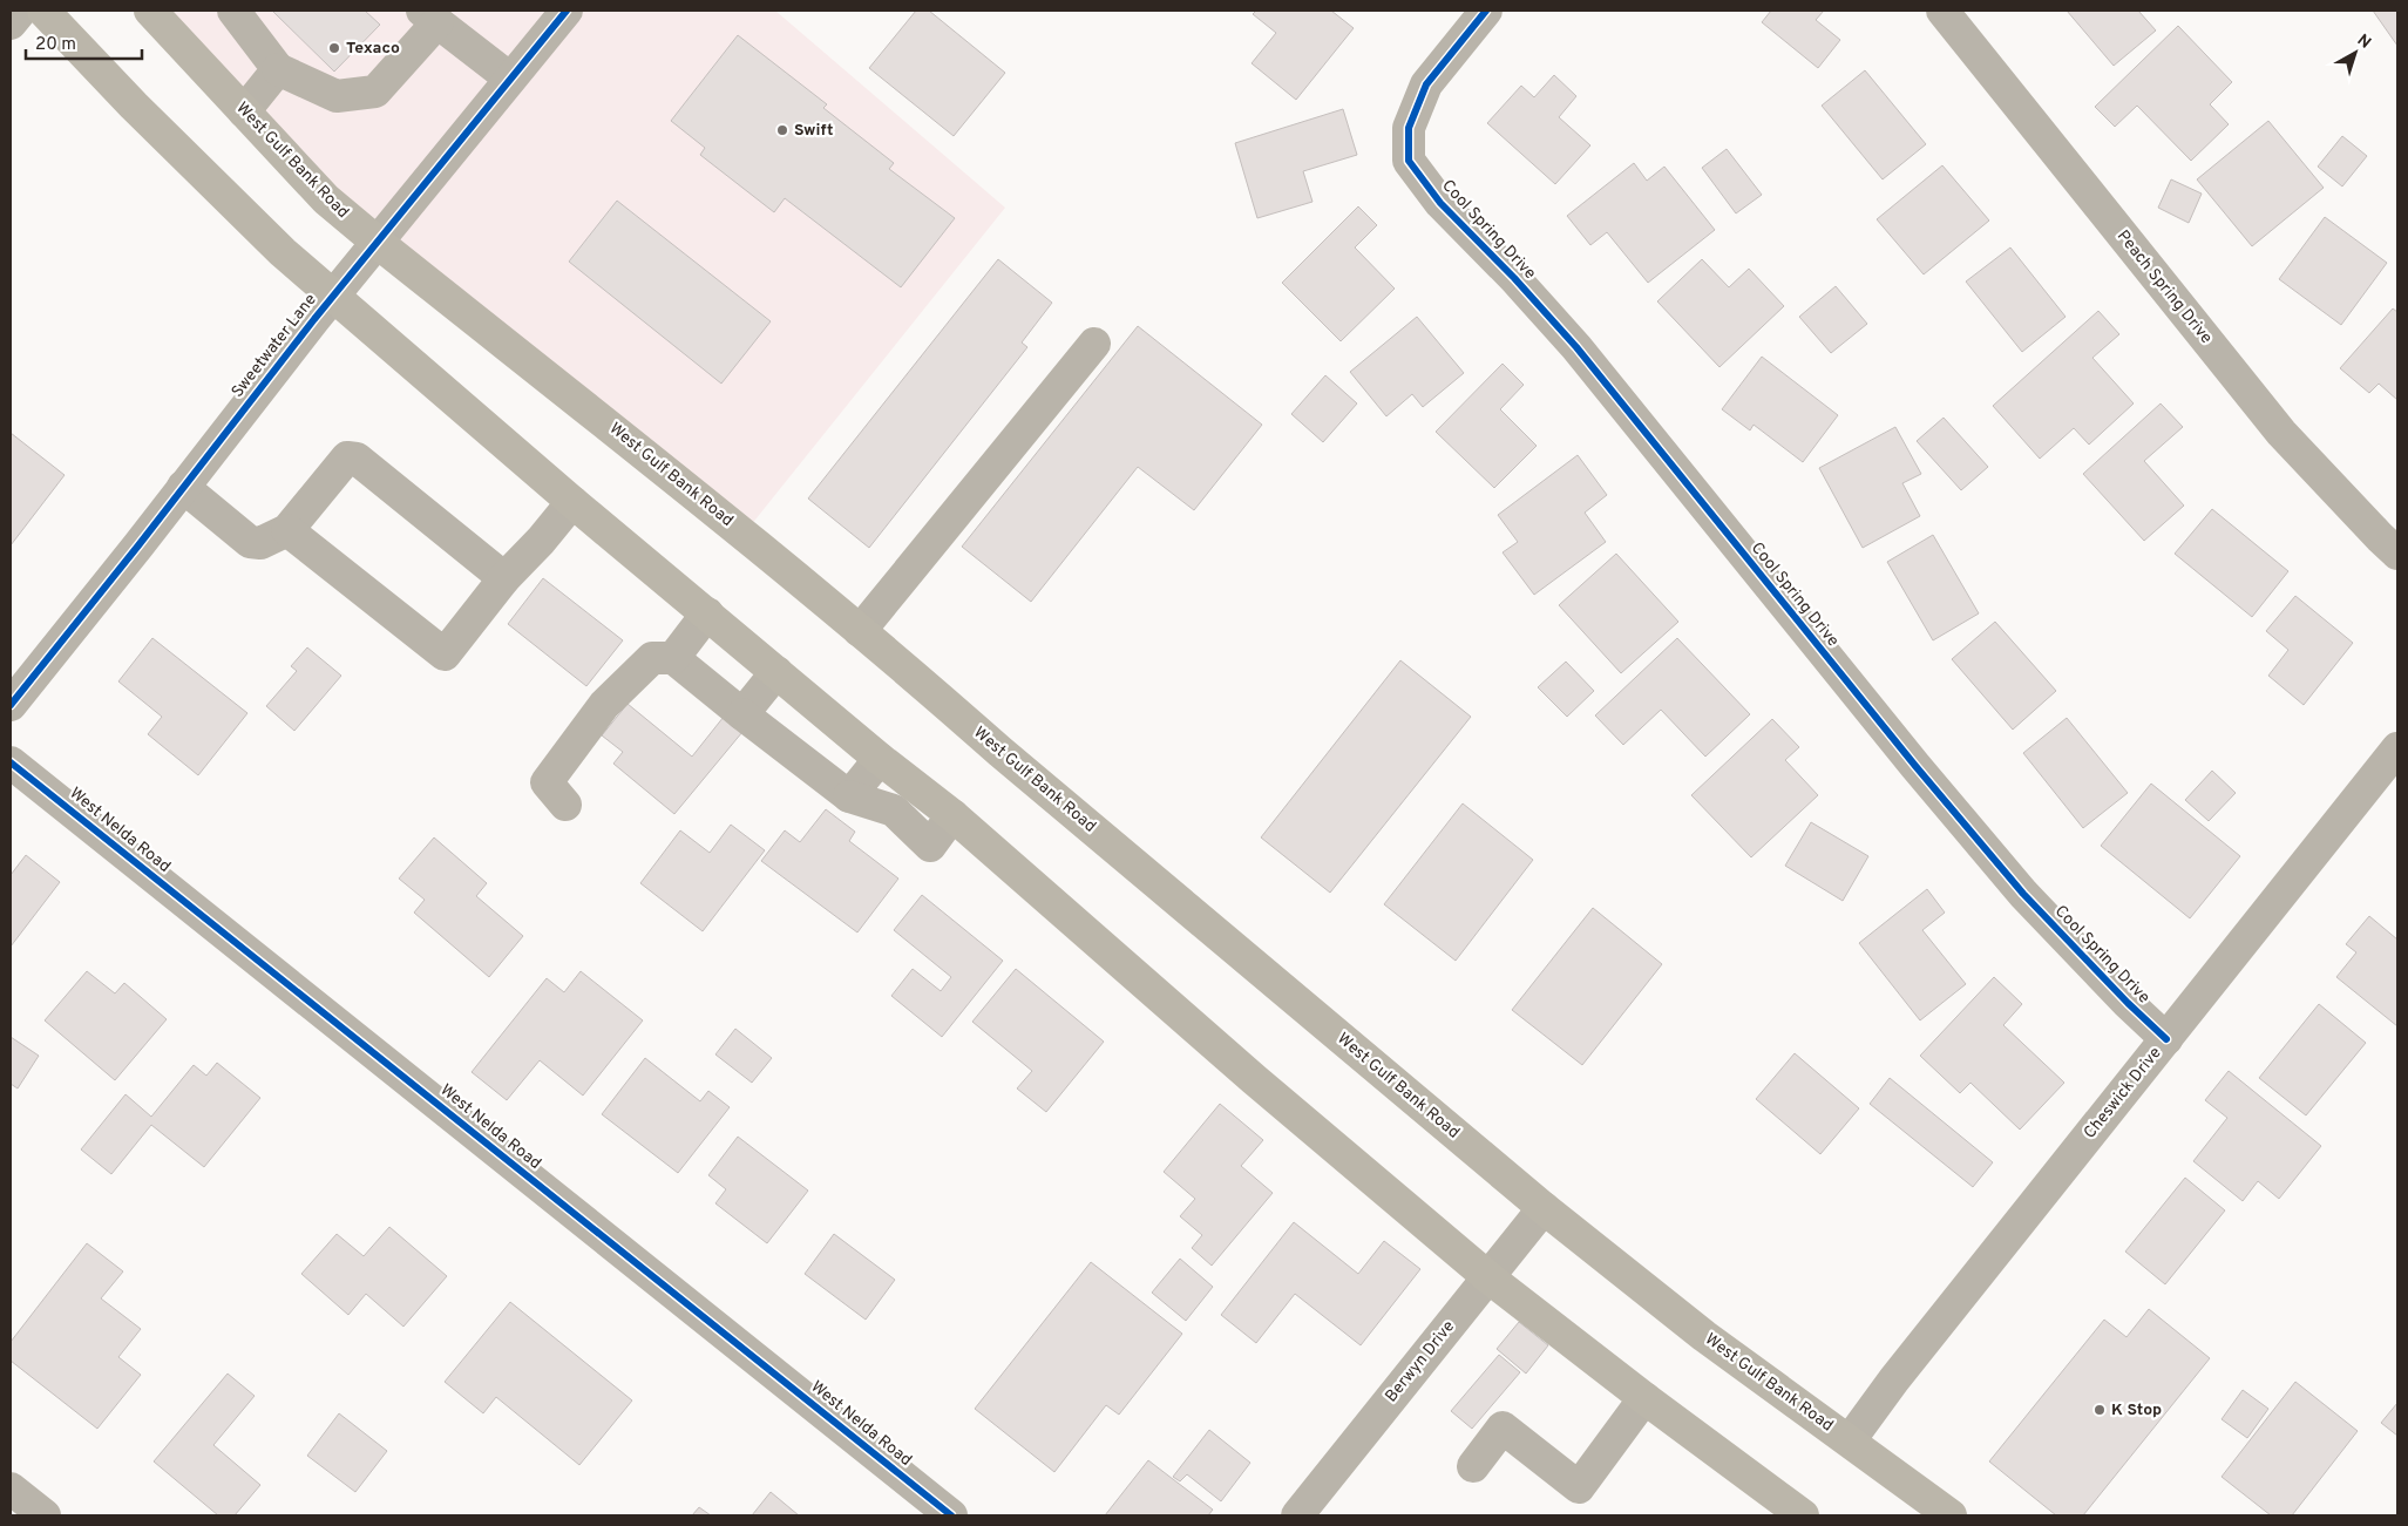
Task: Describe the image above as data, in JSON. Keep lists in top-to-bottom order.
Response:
{
  "streets": {
    "main road": ["West Gulf Bank Road"],
    "street": [
      "Cool Spring Drive",
      "Peach Spring Drive",
      "Sweetwater Lane",
      "West Nelda Road",
      "Cheswick Drive",
      "Berwyn Drive"
    ]
  },
  "crossings": [
    ["West Gulf Bank Road", "Sweetwater Lane"],
    ["West Gulf Bank Road", "Cheswick Drive"],
    ["West Gulf Bank Road", "Berwyn Drive"],
    ["Cool Spring Drive", "Cheswick Drive"]
  ],
  "places": ["Texaco", "Swift", "K Stop"],
  "scale_bar": "20 m",
  "north": "top right"
}
